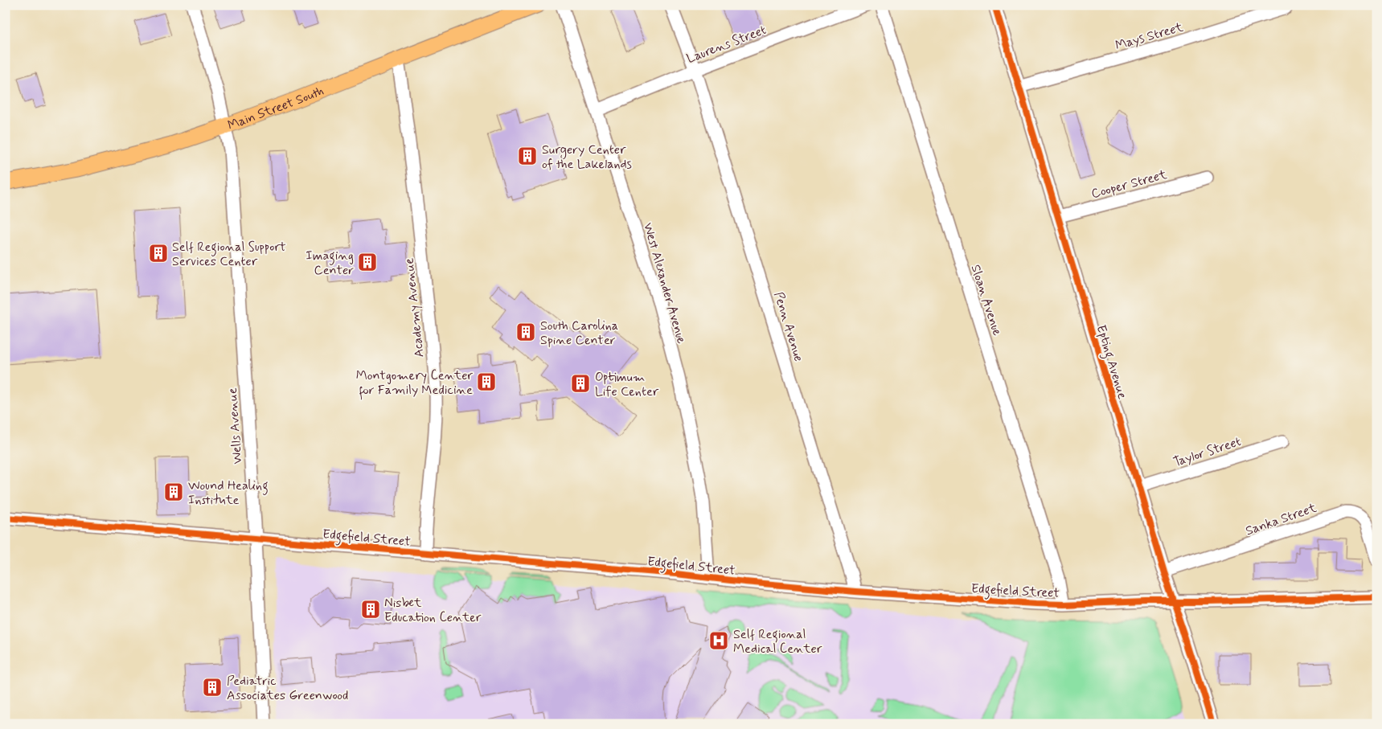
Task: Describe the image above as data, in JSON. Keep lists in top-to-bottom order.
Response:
{
  "streets": {
    "main road": ["Main Street South"],
    "street": [
      "Mays Street",
      "Laurens Street",
      "Cooper Street",
      "West Alexander Avenue",
      "Sloan Avenue",
      "Academy Avenue",
      "Penn Avenue",
      "Epting Avenue",
      "Wells Avenue",
      "Taylor Street",
      "Sanka Street",
      "Edgefield Street"
    ]
  },
  "crossings": [
    ["Mays Street", "Epting Avenue"],
    ["Laurens Street", "West Alexander Avenue"],
    ["Laurens Street", "Penn Avenue"],
    ["Main Street South", "Academy Avenue"],
    ["Main Street South", "Wells Avenue"],
    ["Cooper Street", "Epting Avenue"],
    ["West Alexander Avenue", "Edgefield Street"],
    ["Sloan Avenue", "Edgefield Street"],
    ["Academy Avenue", "Edgefield Street"],
    ["Penn Avenue", "Edgefield Street"],
    ["Epting Avenue", "Taylor Street"],
    ["Epting Avenue", "Sanka Street"],
    ["Epting Avenue", "Edgefield Street"],
    ["Wells Avenue", "Edgefield Street"]
  ],
  "places": {
    "building": [
      "Surgery Center of the Lakelands",
      "Self Regional Support Services Center",
      "Imaging Center",
      "South Carolina Spine Center",
      "Montgomery Center for Family Medicine",
      "Optimum Life Center",
      "Wound Healing Institute",
      "Nisbet Education Center",
      "Pediatric Associates Greenwood"
    ],
    "hospital": ["Self Regional Medical Center"]
  }
}
